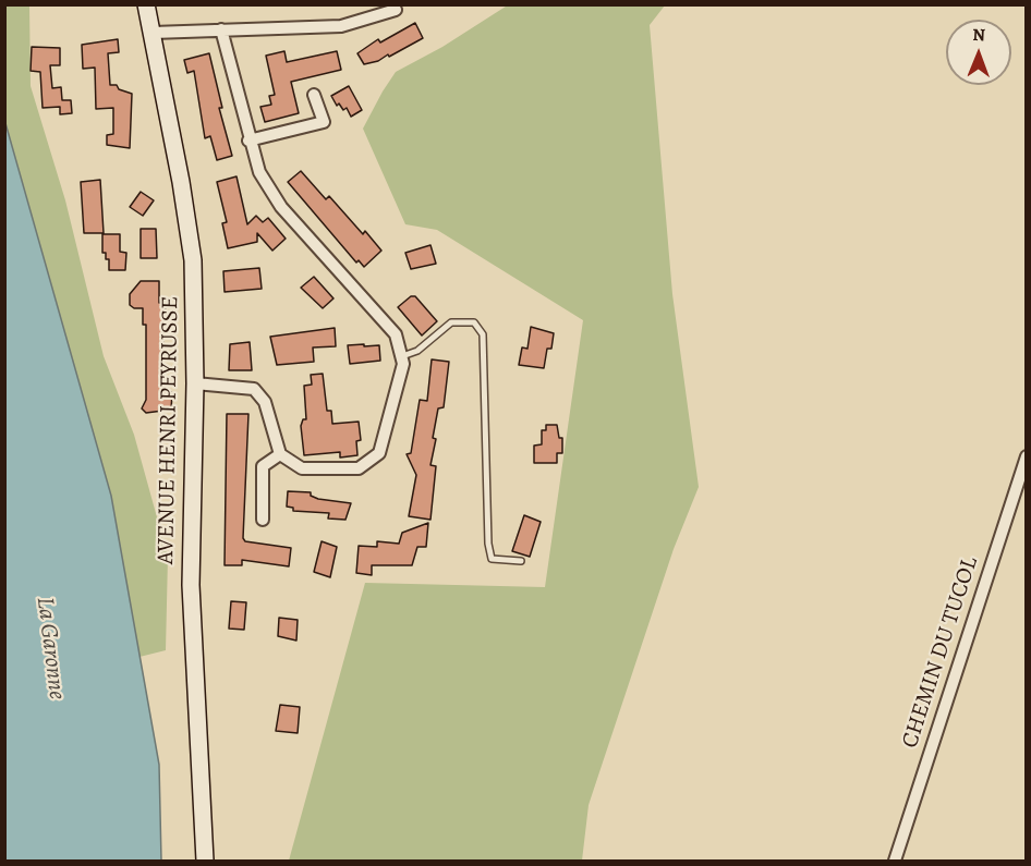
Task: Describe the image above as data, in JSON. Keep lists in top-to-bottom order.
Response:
{
  "streets": {
    "street": ["AVENUE HENRI PEYRUSSE", "CHEMIN DU TUCOL"]
  },
  "water": ["La Garonne"],
  "north": "top"
}
